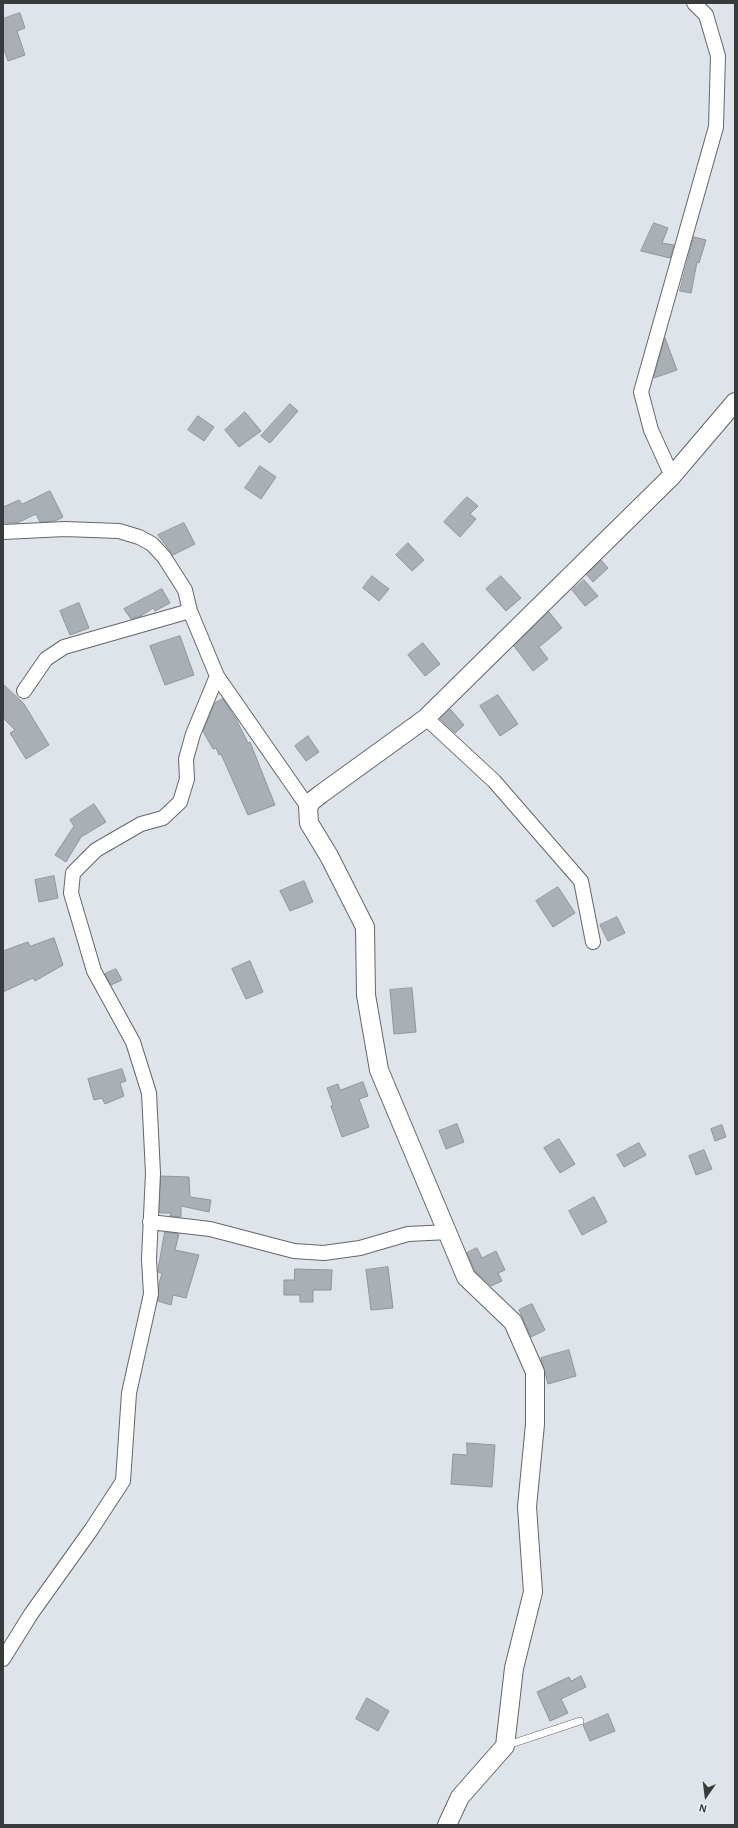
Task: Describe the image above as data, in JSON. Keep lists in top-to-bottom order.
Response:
{
  "north": "bottom"
}
